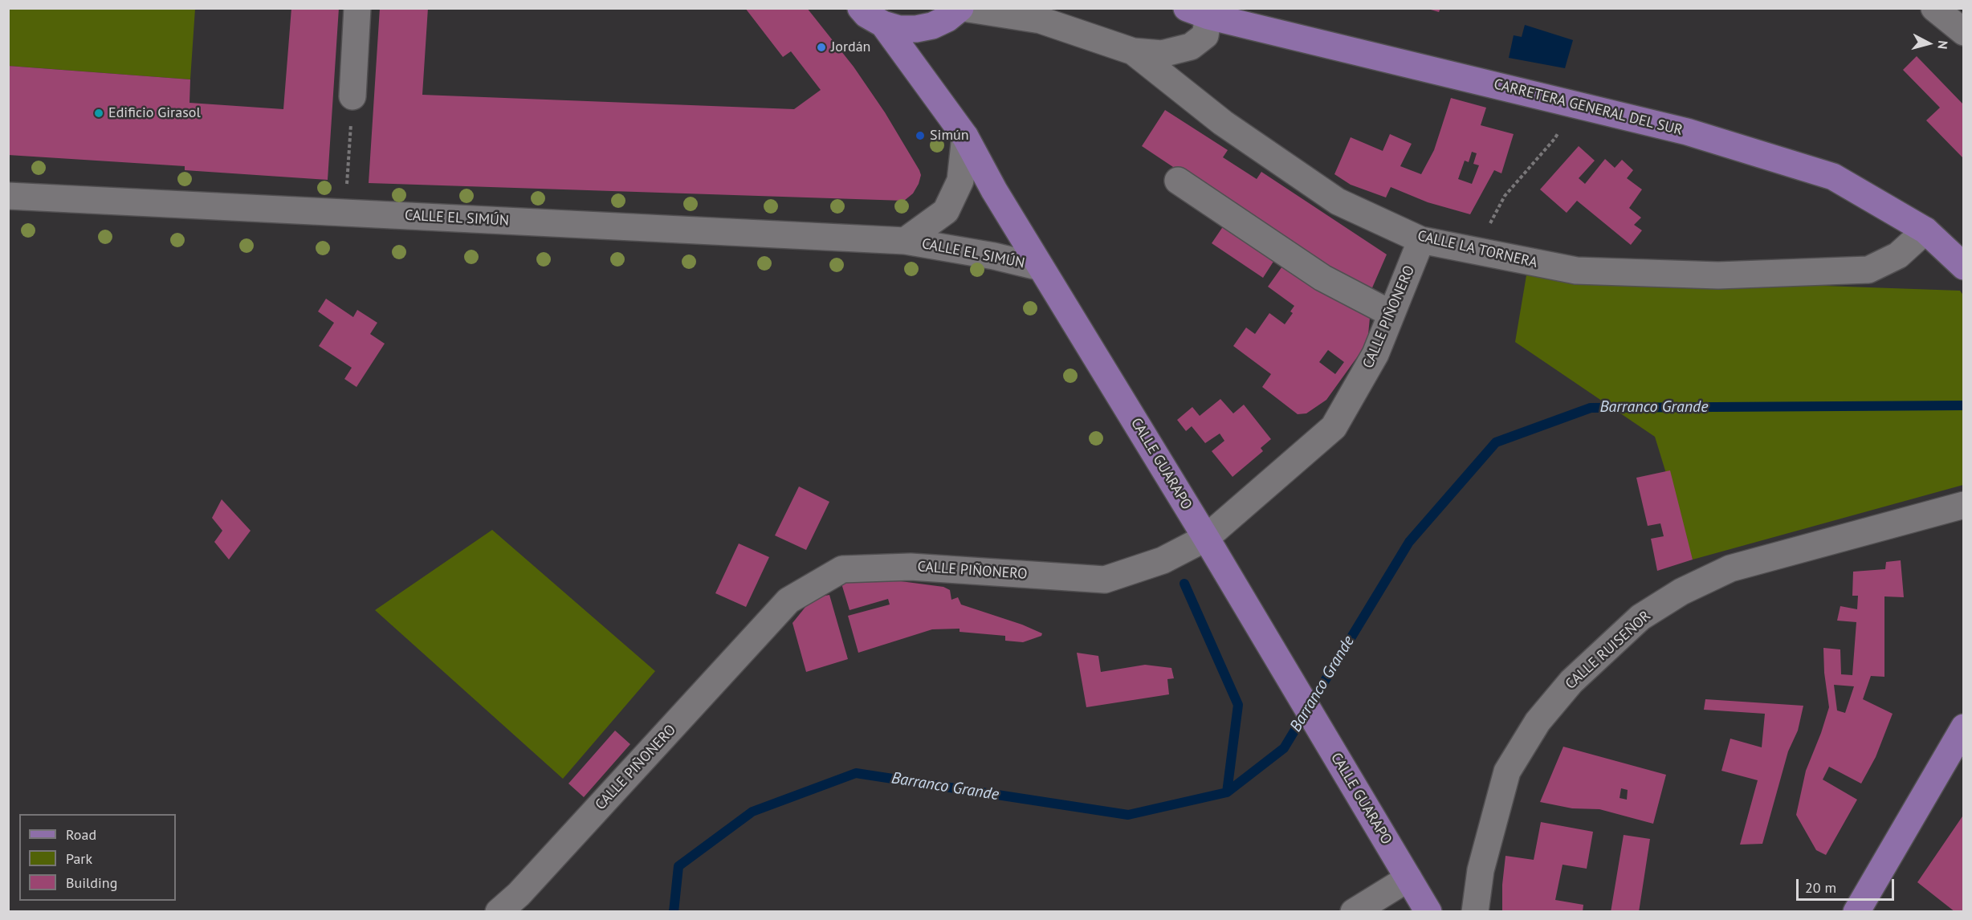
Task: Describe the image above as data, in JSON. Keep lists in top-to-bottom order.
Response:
{
  "streets": {
    "main road": ["CARRETERA GENERAL DEL SUR", "CALLE GUARAPO"],
    "street": [
      "CALLE EL SIMÚN",
      "CALLE LA TORNERA",
      "CALLE PIÑONERO",
      "CALLE RUISEÑOR"
    ]
  },
  "crossings": [
    ["CARRETERA GENERAL DEL SUR", "CALLE LA TORNERA"],
    ["CALLE EL SIMÚN", "CALLE GUARAPO"],
    ["CALLE LA TORNERA", "CALLE PIÑONERO"],
    ["CALLE PIÑONERO", "CALLE GUARAPO"]
  ],
  "water": ["Barranco Grande"],
  "places": ["Jordán", "Edificio Girasol", "Simún"],
  "legend": ["Road", "Park", "Building"],
  "scale_bar": "20 m",
  "north": "right"
}
